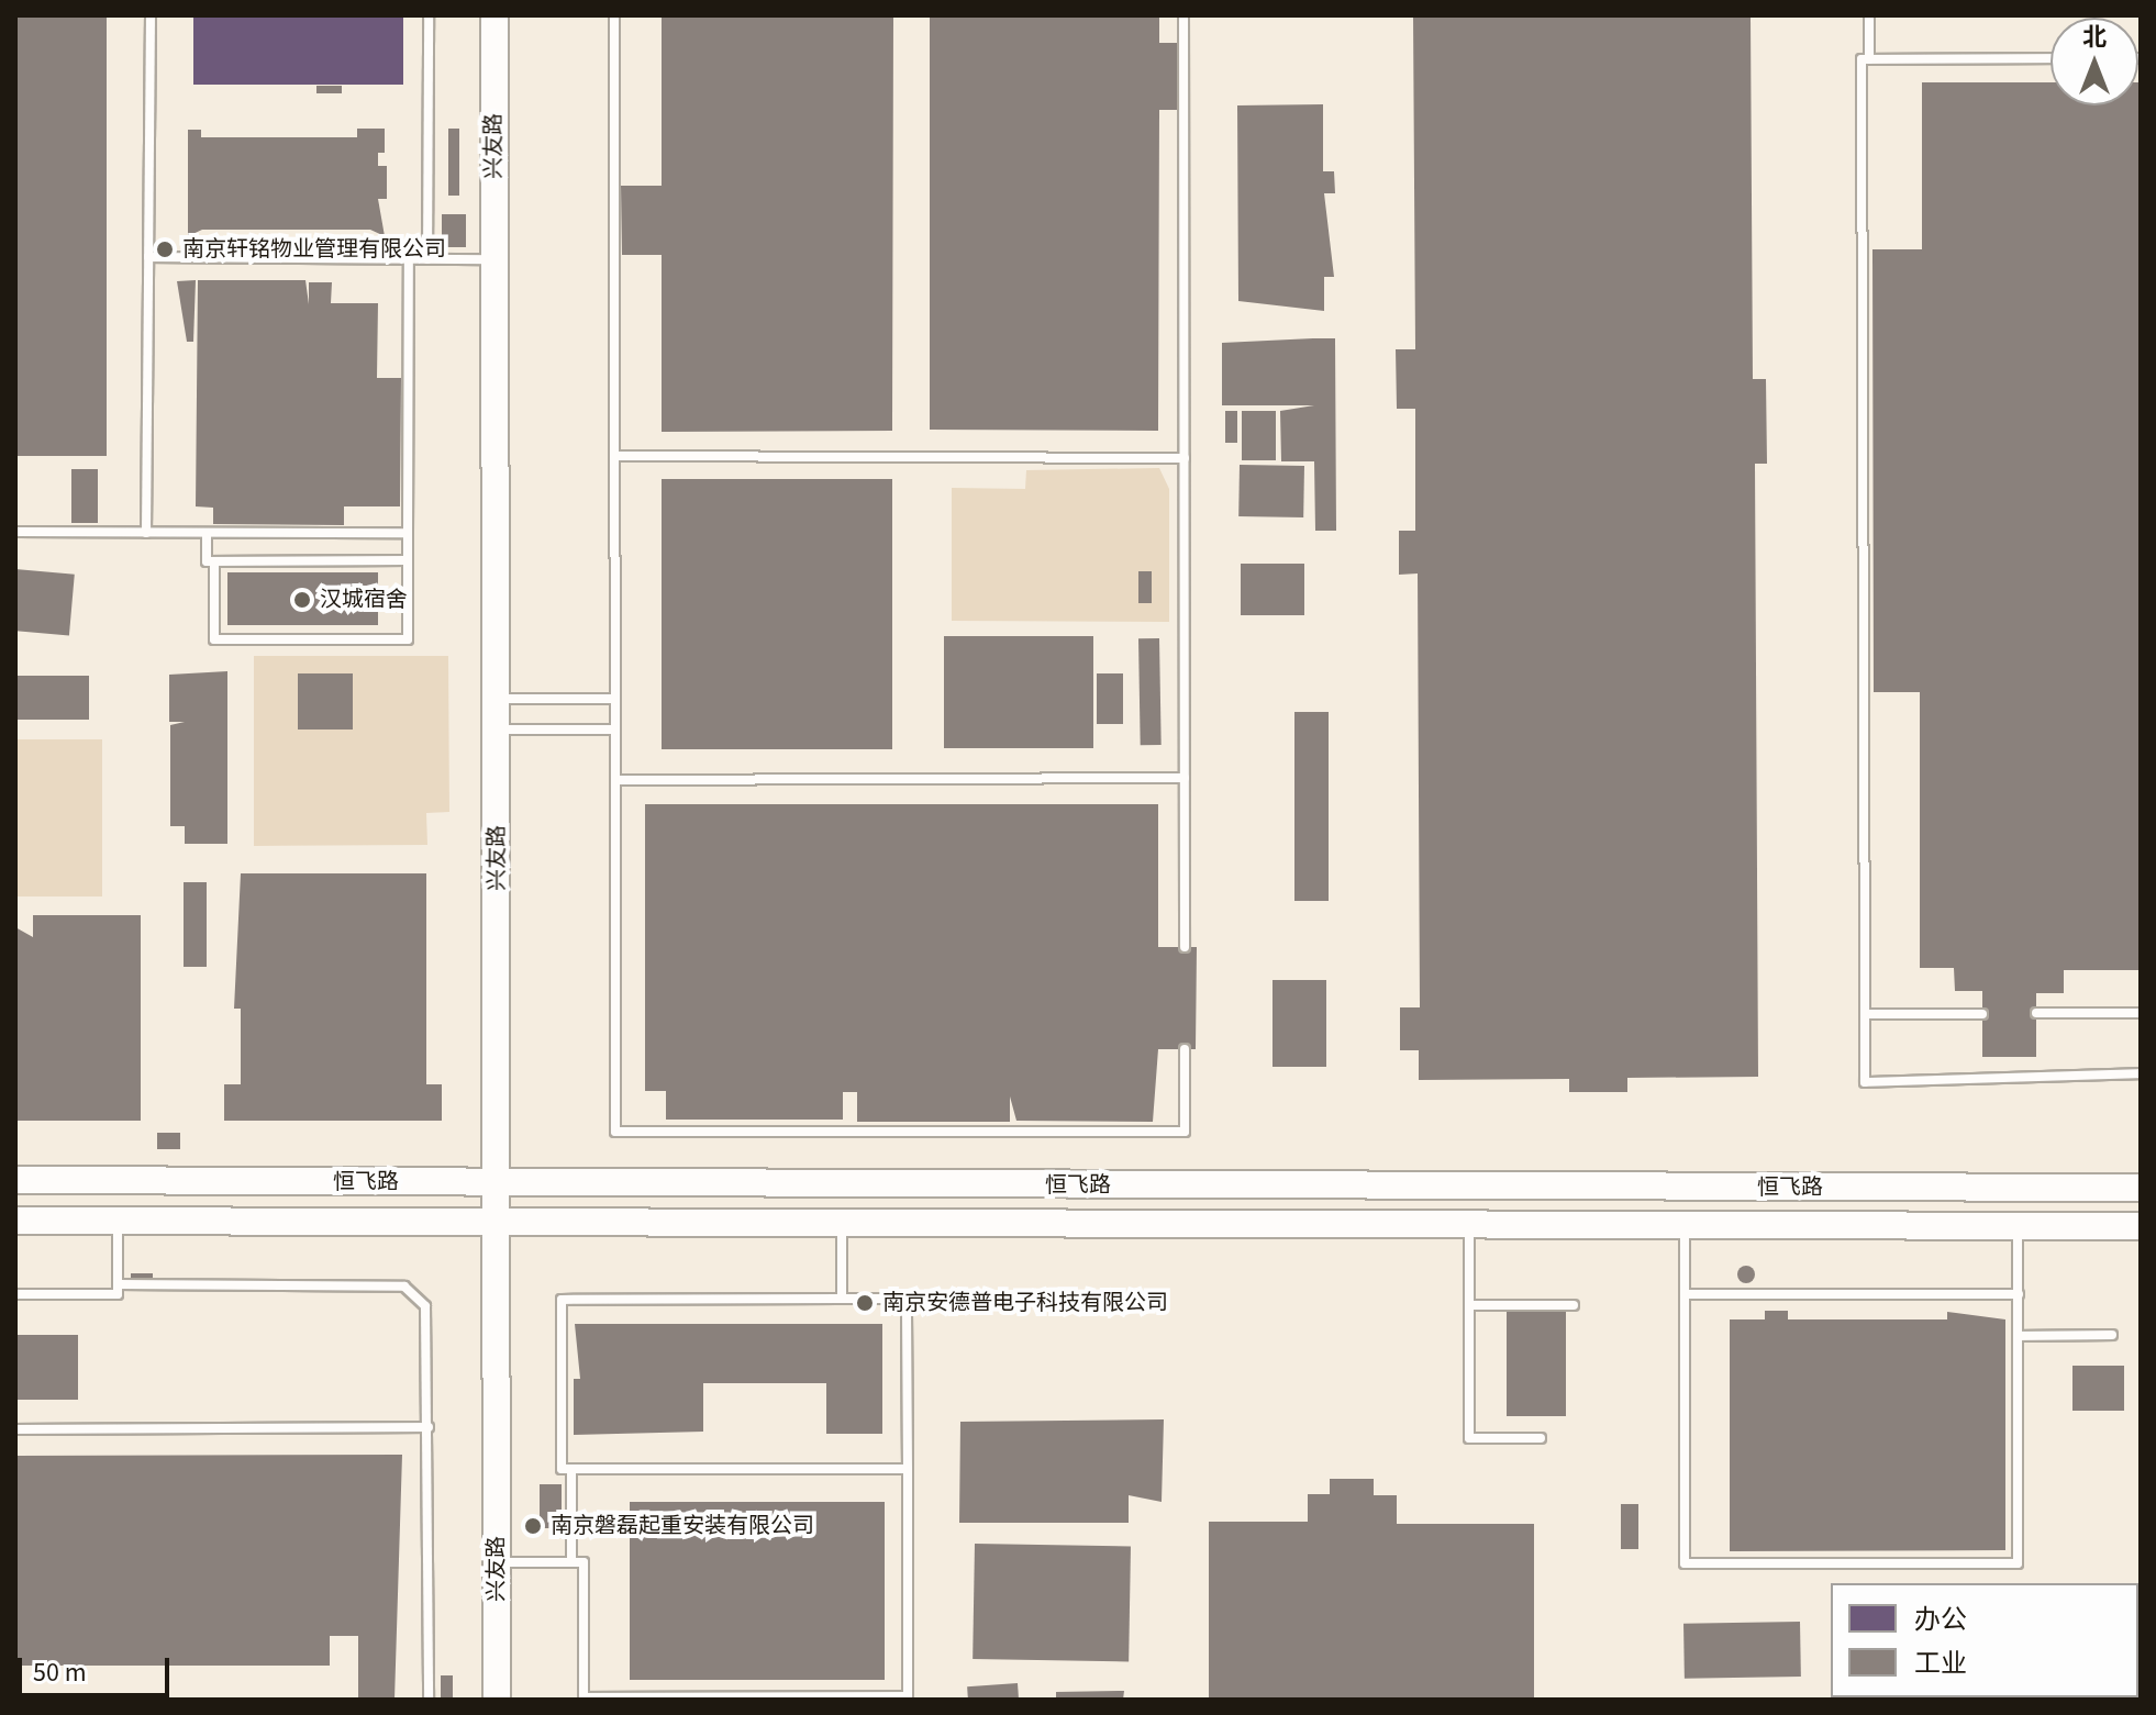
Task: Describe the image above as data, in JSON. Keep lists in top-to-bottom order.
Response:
{
  "streets": {
    "main road": ["兴友路", "恒飞路"]
  },
  "crossings": [
    ["兴友路", "恒飞路"]
  ],
  "places": [
    "南京轩铭物业管理有限公司",
    "汉城宿舍",
    "南京安德普电子科技有限公司",
    "南京磐磊起重安装有限公司"
  ],
  "legend": ["办公", "工业"],
  "scale_bar": "50 m",
  "north": "top"
}
